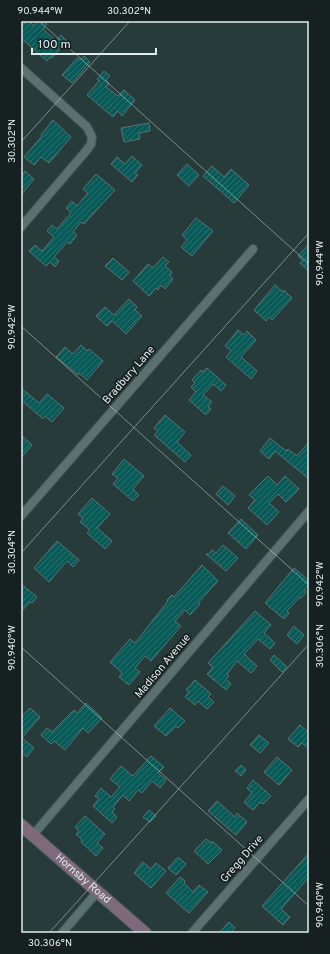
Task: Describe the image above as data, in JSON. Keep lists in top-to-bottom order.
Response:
{
  "streets": {
    "street": [
      "Bradbury Lane",
      "Madison Avenue",
      "Gregg Drive",
      "Hornsby Road"
    ]
  },
  "crossings": [
    ["Madison Avenue", "Hornsby Road"]
  ],
  "scale_bar": "100 m",
  "coordinates": [
    "90.944°W",
    "30.302°N",
    "90.942°W",
    "30.304°N",
    "30.306°N",
    "90.940°W"
  ]
}
